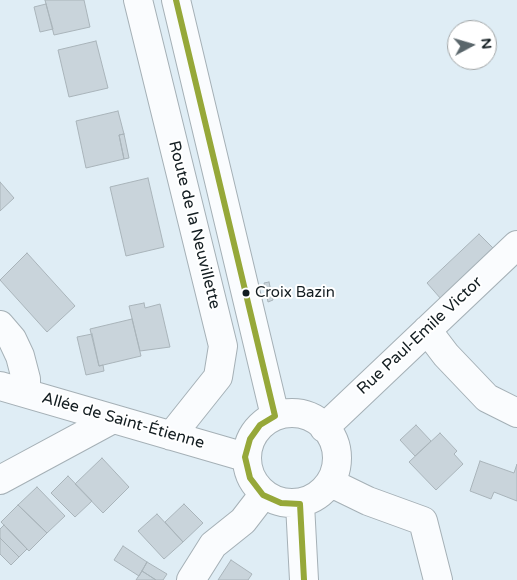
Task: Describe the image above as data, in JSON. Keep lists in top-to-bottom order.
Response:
{
  "streets": {
    "street": ["Route de la Neuvillette", "Rue Paul-Emile Victor", "Allée de Saint-Étienne"]
  },
  "crossings": [
    ["Route de la Neuvillette", "Allée de Saint-Étienne"],
    ["Rue Paul-Emile Victor", "Allée de Saint-Étienne"]
  ],
  "places": ["Croix Bazin"],
  "north": "right"
}
